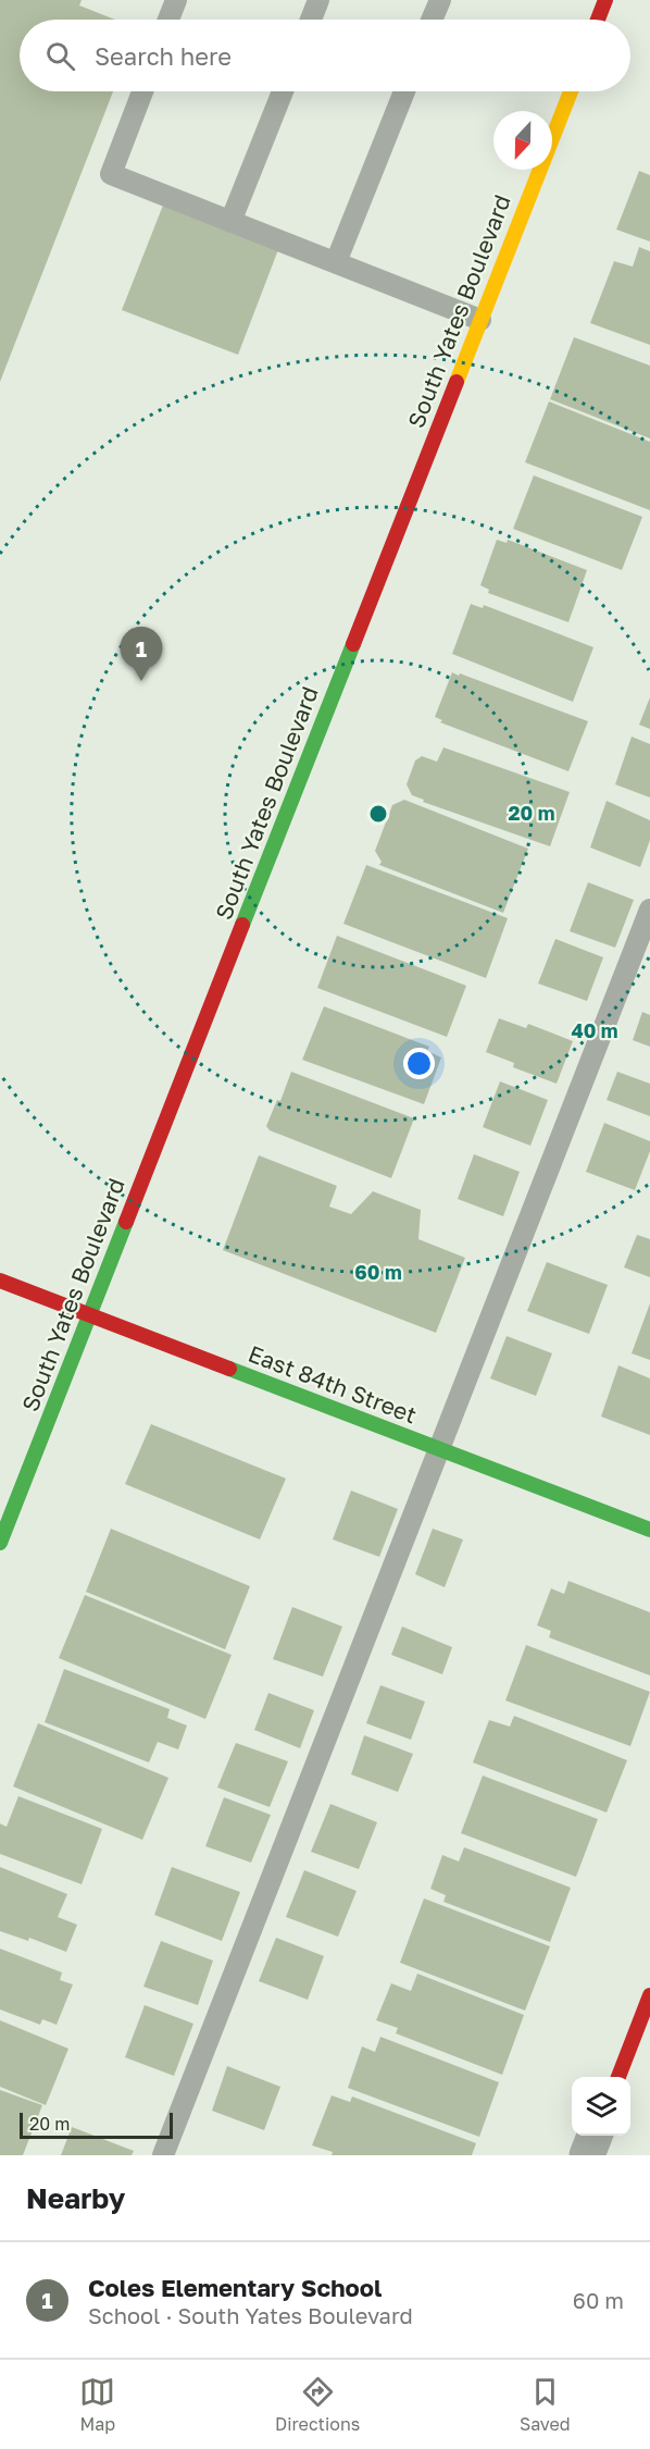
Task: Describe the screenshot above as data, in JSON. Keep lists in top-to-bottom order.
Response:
{
  "streets": {
    "street": ["South Yates Boulevard", "East 84th Street"]
  },
  "crossings": [
    ["South Yates Boulevard", "East 84th Street"]
  ],
  "scale_bar": "20 m",
  "north": "bottom",
  "page": {
    "search": "Search here",
    "pins": "1",
    "scale": "20 m",
    "heading": "Nearby",
    "list": [
      {
        "mark": "1",
        "name": "Coles Elementary School",
        "note": "School · South Yates Boulevard",
        "value": "60 m"
      }
    ],
    "nav": ["Map", "Directions", "Saved"]
  },
  "rings": ["20 m", "40 m", "60 m"]
}
